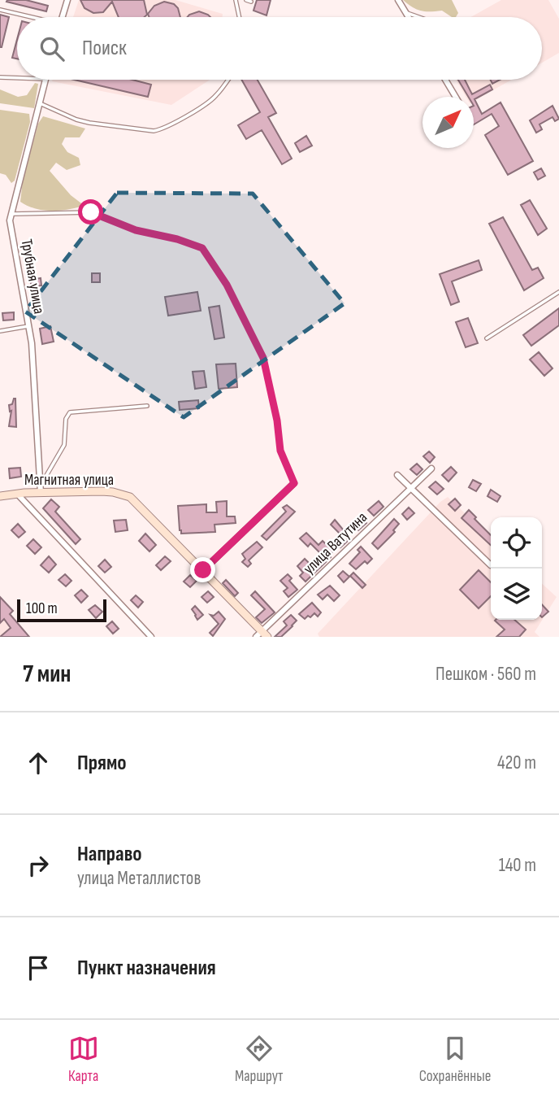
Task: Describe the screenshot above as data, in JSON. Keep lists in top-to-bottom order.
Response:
{
  "streets": {
    "street": ["Трубная улица", "Магнитная улица", "улица Ватутина"]
  },
  "crossings": [
    ["Трубная улица", "Магнитная улица"]
  ],
  "scale_bar": "100 m",
  "north": "top right",
  "page": {
    "search": "Поиск",
    "scale": "100 m",
    "heading": ["7 мин", "Пешком · 560 m"],
    "list": [
      ["Прямо", "420 m"],
      ["Направо", "улица Металлистов", "140 m"],
      "Пункт назначения"
    ],
    "nav": ["Карта", "Маршрут", "Сохранённые"]
  }
}
